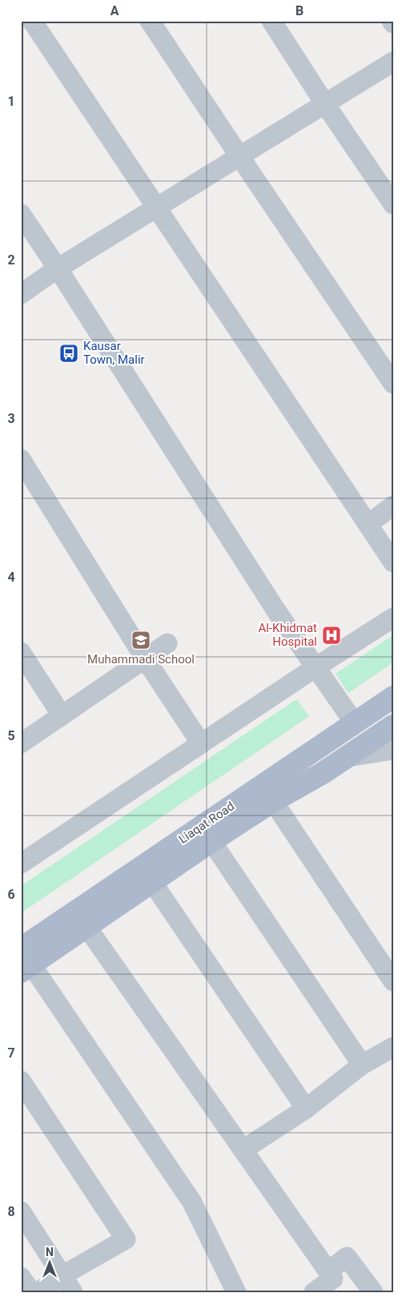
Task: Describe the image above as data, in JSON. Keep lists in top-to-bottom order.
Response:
{
  "streets": {
    "main road": ["Liaqat Road"]
  },
  "places": {
    "bus stop": ["Kausar Town, Malir"],
    "hospital": ["Al-Khidmat Hospital"],
    "school or university": ["Muhammadi School"]
  },
  "north": "top",
  "grid": {
    "columns": ["A", "B"],
    "rows": [
      "1",
      "2",
      "3",
      "4",
      "5",
      "6",
      "7",
      "8"
    ]
  }
}
